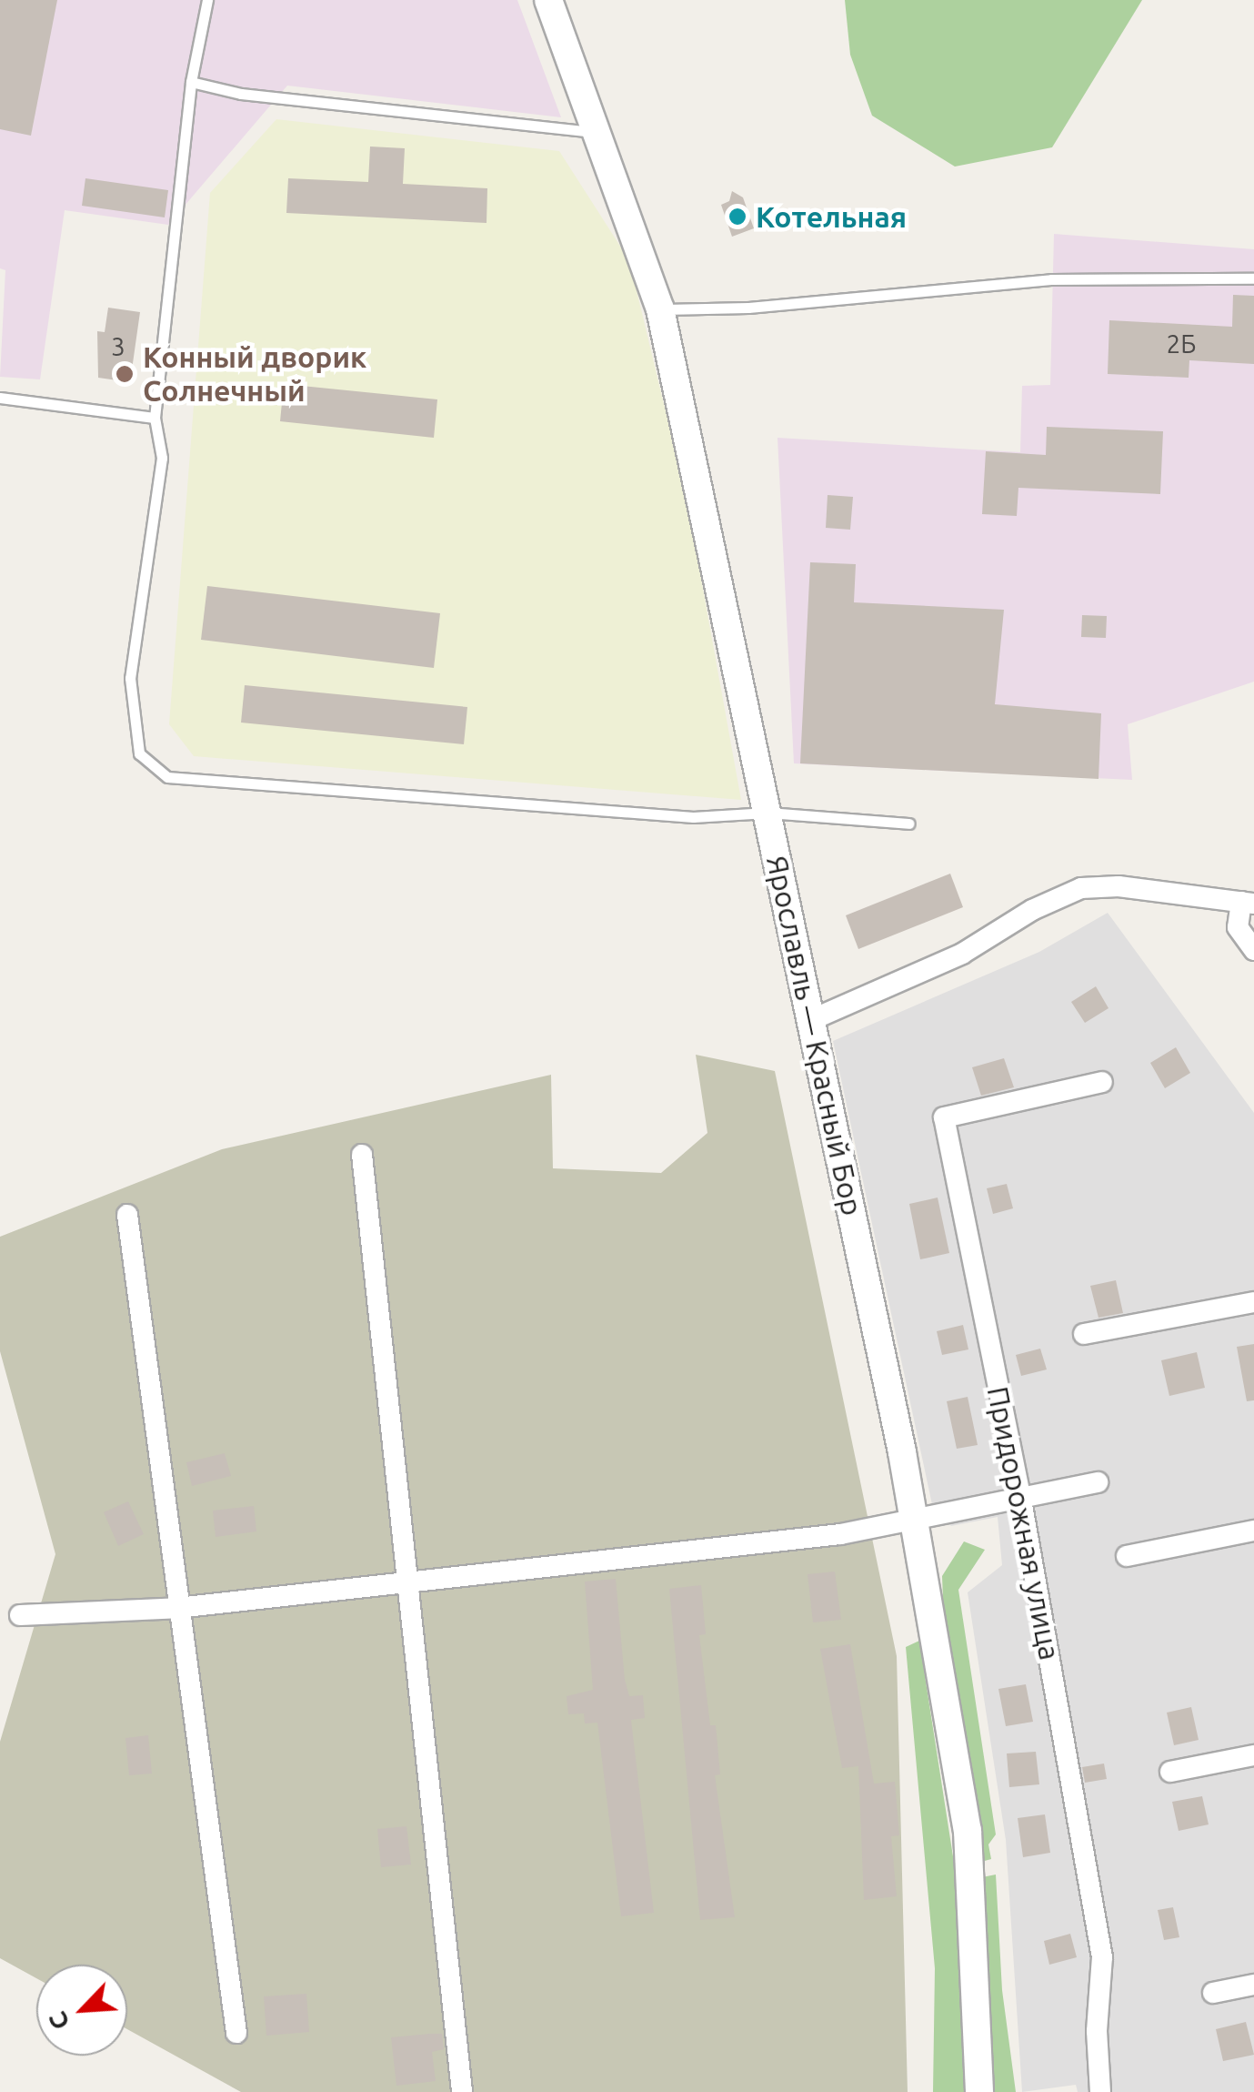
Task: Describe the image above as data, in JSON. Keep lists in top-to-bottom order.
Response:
{
  "streets": {
    "street": ["Ярославль — Красный Бор", "Придорожная улица"]
  },
  "places": ["Котельная", "Конный дворик Солнечный"],
  "house_numbers": ["2Б", "3"],
  "north": "bottom left"
}
